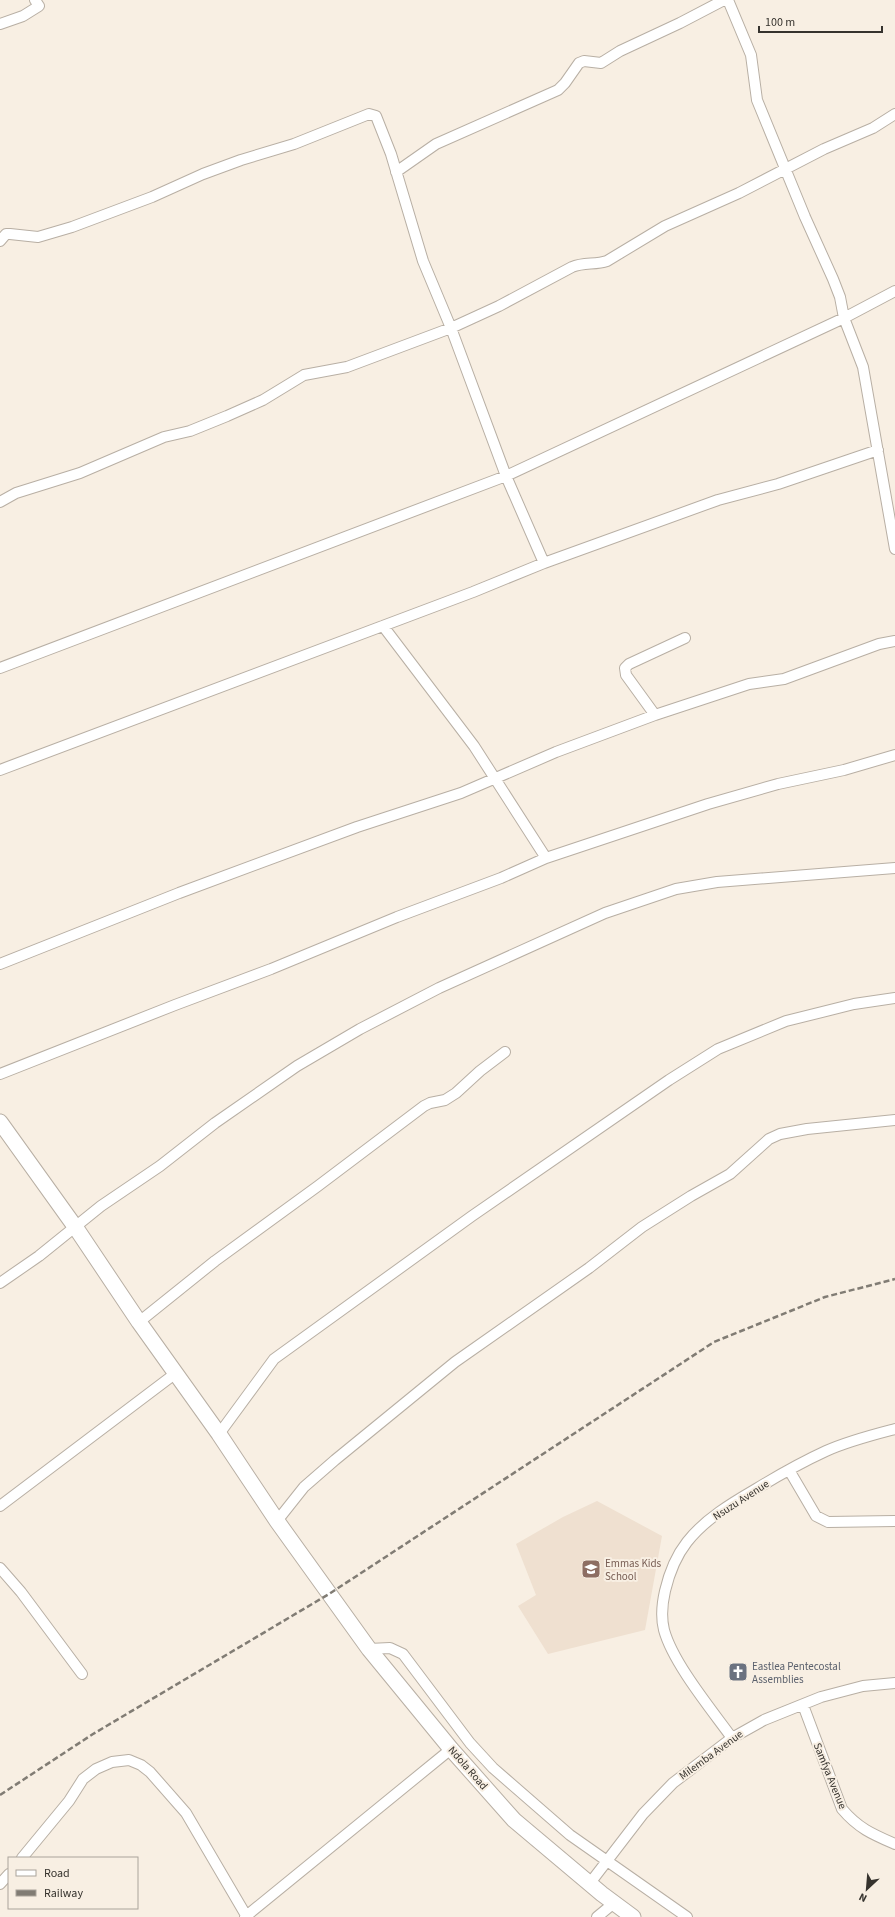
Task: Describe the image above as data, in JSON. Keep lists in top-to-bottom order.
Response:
{
  "streets": {
    "main road": ["Ndola Road"],
    "street": ["Nsuzu Avenue", "Milemba Avenue", "Samfya Avenue"]
  },
  "crossings": [
    ["Nsuzu Avenue", "Milemba Avenue"],
    ["Milemba Avenue", "Ndola Road"],
    ["Milemba Avenue", "Samfya Avenue"]
  ],
  "places": {
    "school or university": ["Emmas Kids School"],
    "church": ["Eastlea Pentecostal Assemblies"]
  },
  "legend": ["Road", "Railway"],
  "scale_bar": "100 m",
  "north": "bottom left"
}
